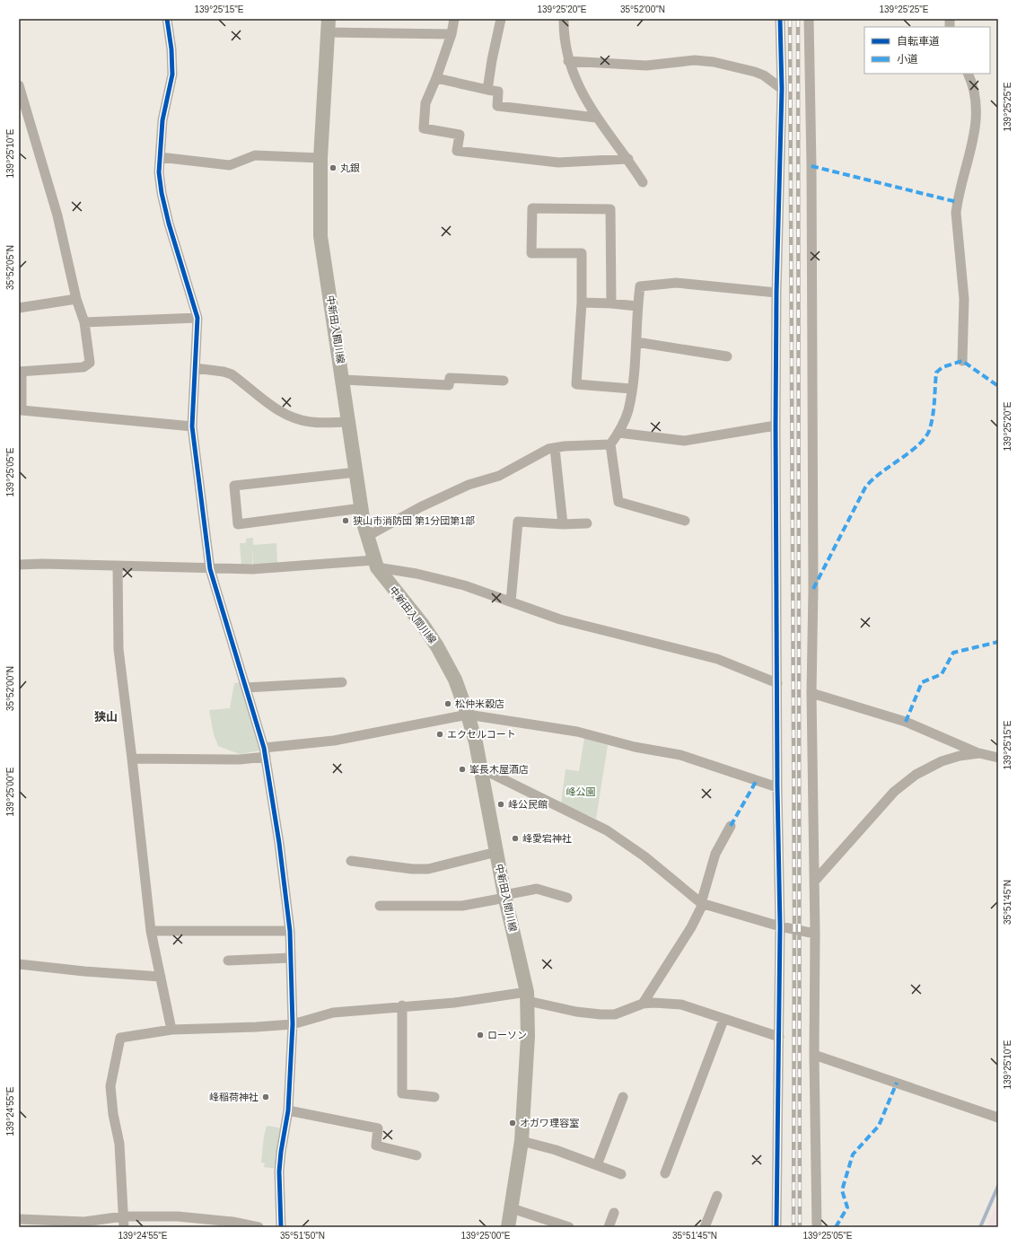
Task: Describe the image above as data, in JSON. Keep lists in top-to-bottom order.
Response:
{
  "streets": {
    "main road": ["中新田入間川線"]
  },
  "districts": ["狭山"],
  "parks": ["峰公園"],
  "places": [
    "丸銀",
    "狭山市消防団 第1分団第1部",
    "松仲米穀店",
    "エクセルコート",
    "峯長木屋酒店",
    "峰公民館",
    "峰愛宕神社",
    "ローソン",
    "峰稲荷神社",
    "オガワ理容室"
  ],
  "legend": ["自転車道", "小道"],
  "coordinates": [
    "139°25'15\"E",
    "139°25'20\"E",
    "35°52'00\"N",
    "139°25'25\"E",
    "139°25'10\"E",
    "35°52'05\"N",
    "139°25'05\"E",
    "139°25'00\"E",
    "35°51'45\"N",
    "139°24'55\"E",
    "35°51'50\"N"
  ]
}
